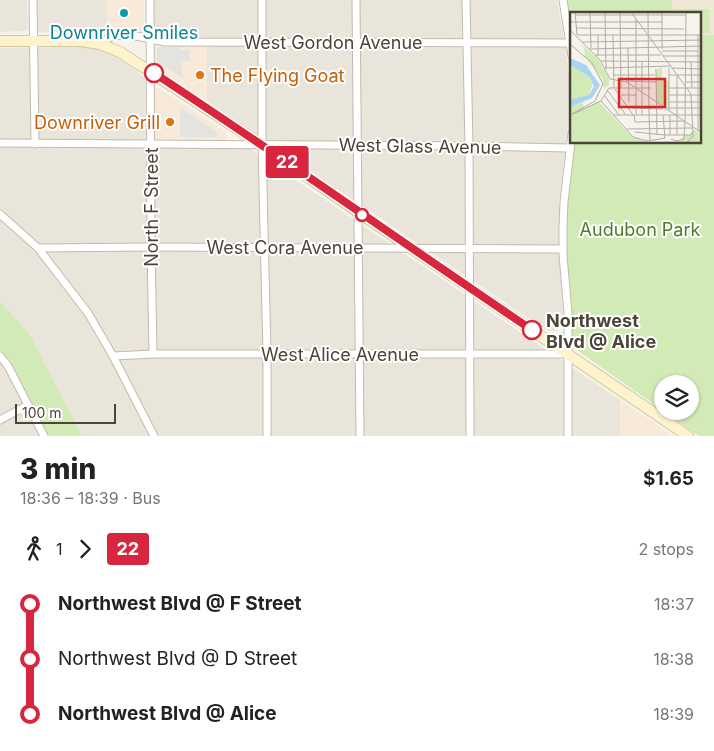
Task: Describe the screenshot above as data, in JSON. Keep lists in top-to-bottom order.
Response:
{
  "streets": {
    "street": [
      "West Gordon Avenue",
      "West Glass Avenue",
      "North F Street",
      "West Cora Avenue",
      "West Alice Avenue"
    ]
  },
  "crossings": [
    ["West Gordon Avenue", "North F Street"],
    ["West Glass Avenue", "North F Street"],
    ["North F Street", "West Cora Avenue"],
    ["North F Street", "West Alice Avenue"]
  ],
  "parks": ["Audubon Park"],
  "places": [
    "Downriver Smiles",
    "The Flying Goat",
    "Downriver Grill",
    "Northwest Blvd @ Alice"
  ],
  "lines": ["bus line 22"],
  "scale_bar": "100 m",
  "page": {
    "on_map": "22",
    "scale": "100 m",
    "heading": ["3 min", "18:36 – 18:39 · Bus", "$1.65"],
    "legs": ["1", "22", "2 stops"],
    "list": [
      {
        "name": "Northwest Blvd @ F Street",
        "value": "18:37"
      },
      {
        "name": "Northwest Blvd @ D Street",
        "value": "18:38"
      },
      {
        "name": "Northwest Blvd @ Alice",
        "value": "18:39"
      }
    ]
  }
}
